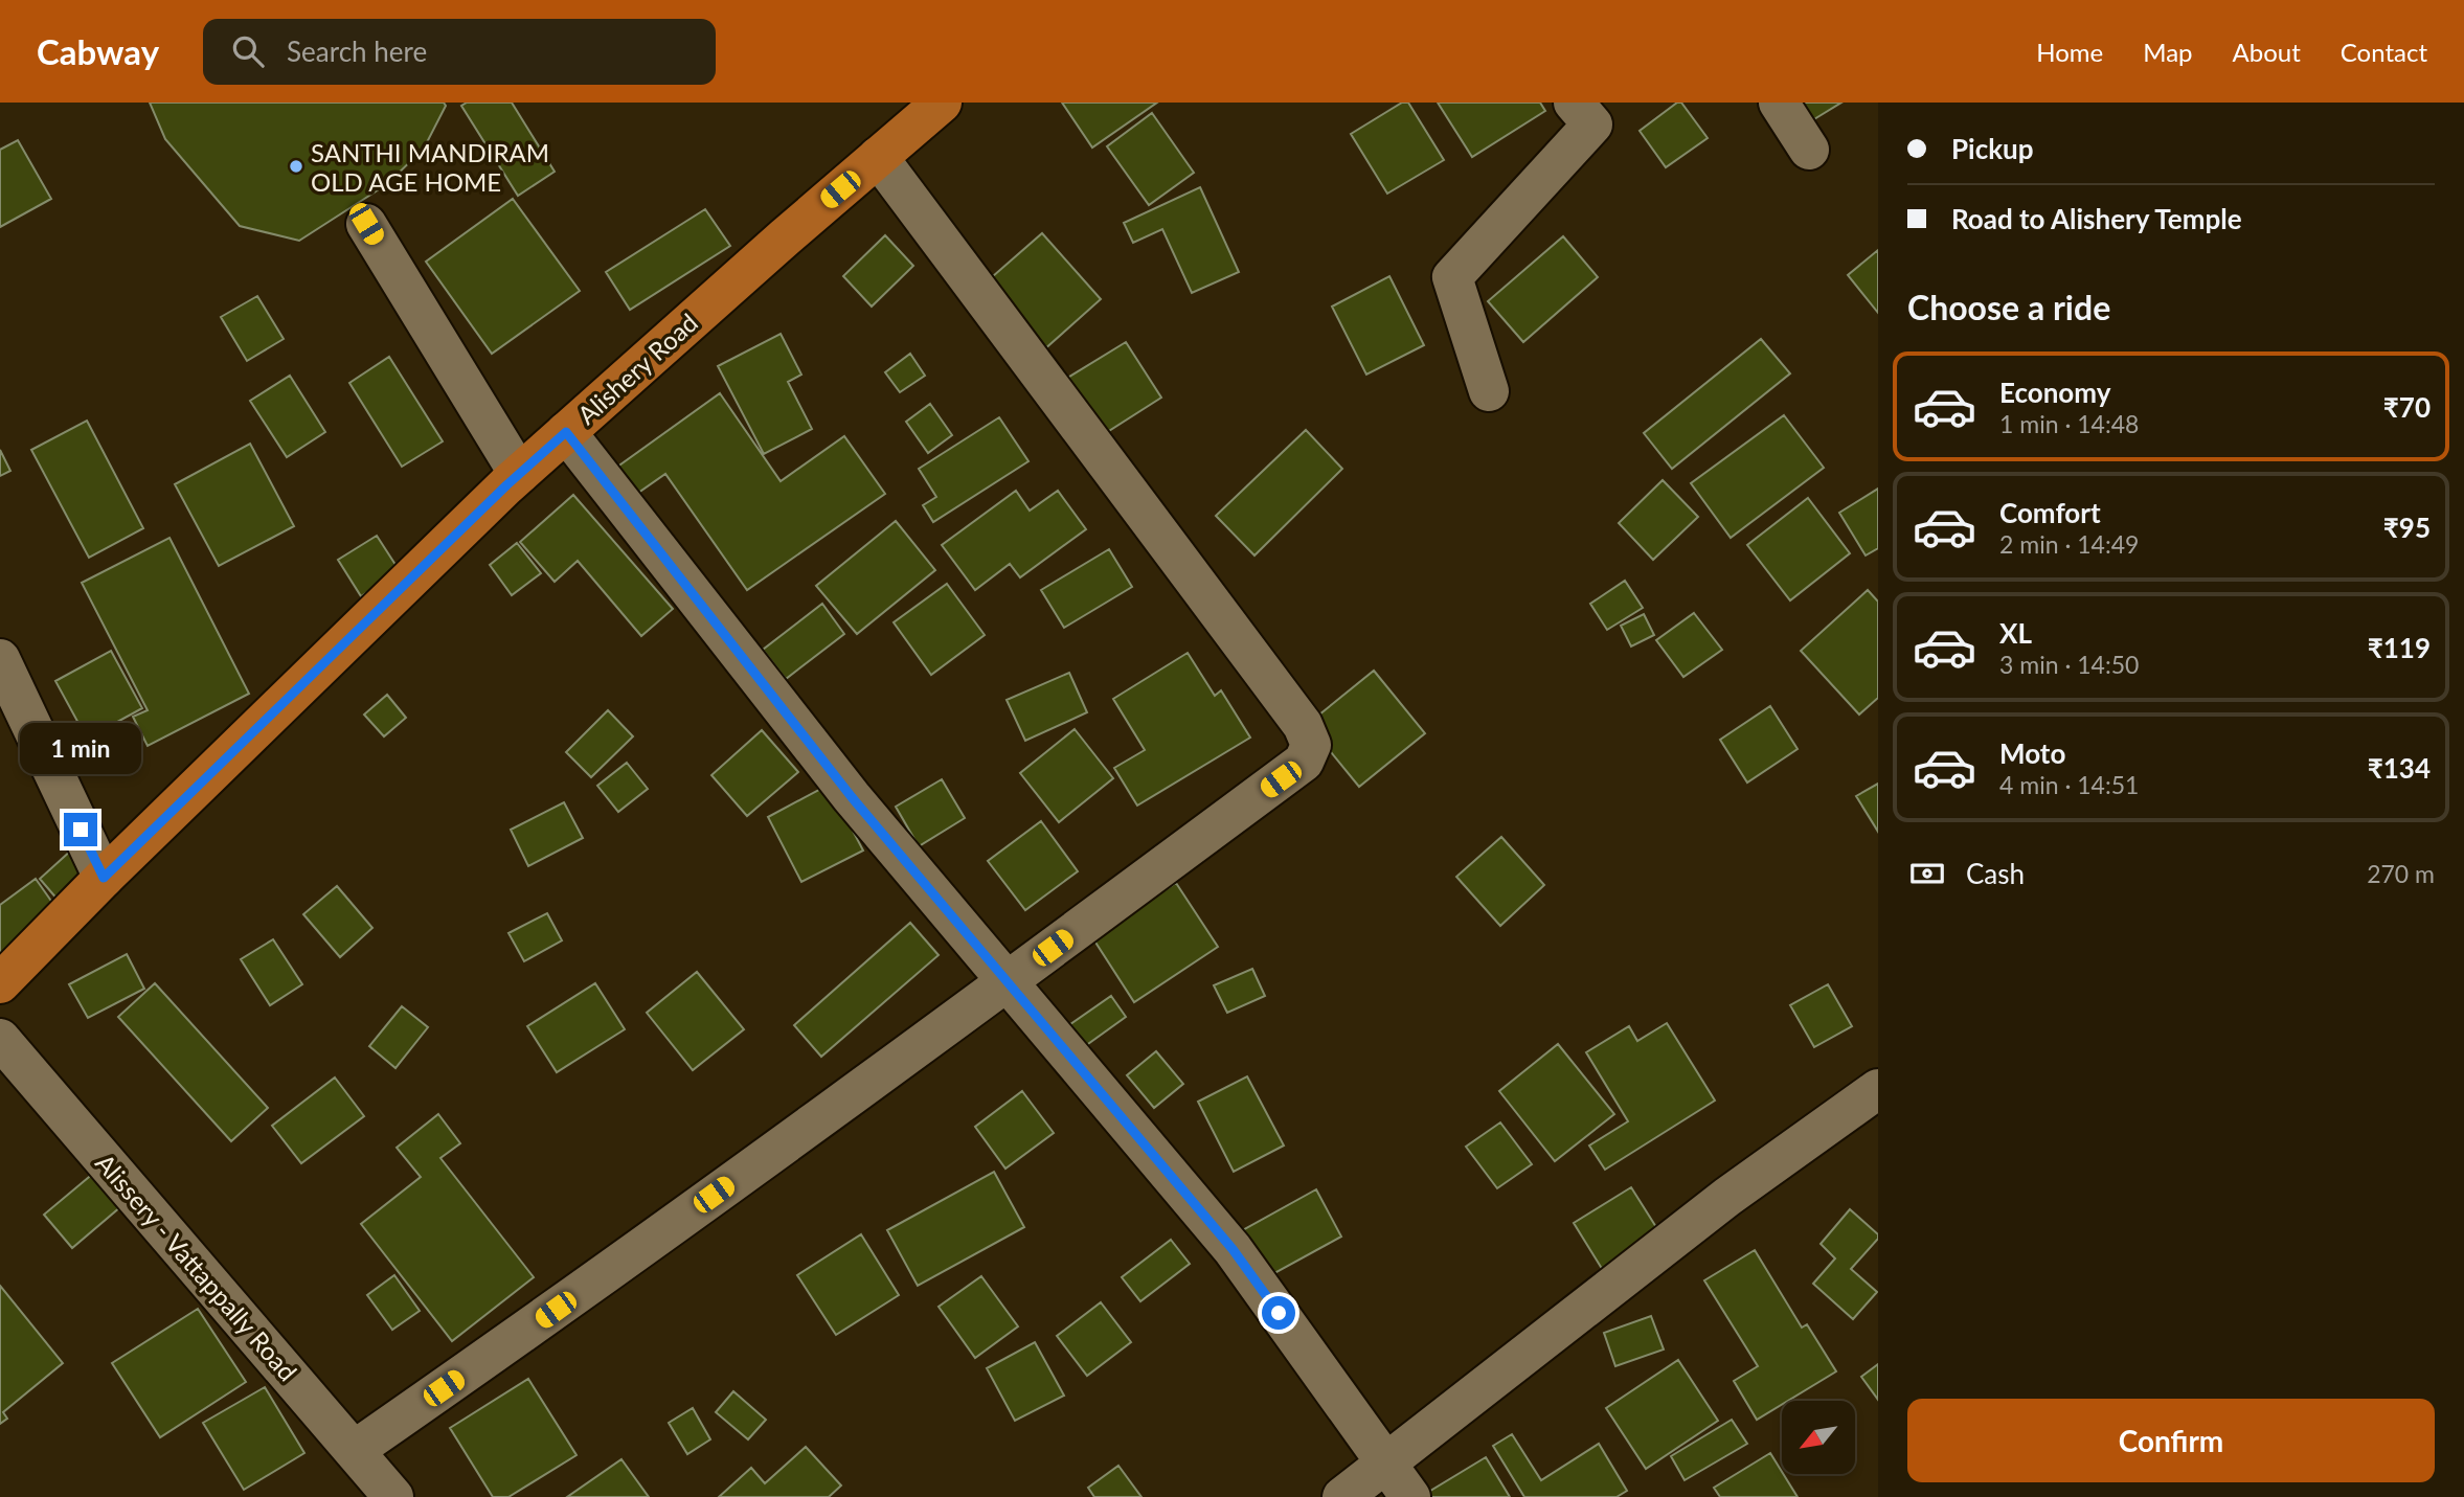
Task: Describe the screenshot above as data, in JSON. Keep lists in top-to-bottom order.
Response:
{
  "streets": {
    "main road": ["Alishery Road"],
    "street": ["Alissery - Vattappally Road"]
  },
  "places": ["SANTHI MANDIRAM OLD AGE HOME"],
  "north": "bottom left",
  "page": {
    "header": "Cabway",
    "search": "Search here",
    "nav": [
      "Home",
      "Map",
      "About",
      "Contact"
    ],
    "banner": ["Pickup", "Road to Alishery Temple"],
    "heading": "Choose a ride",
    "list": [
      {
        "name": "Economy",
        "note": "1 min · 14:48",
        "value": "₹70"
      },
      {
        "name": "Comfort",
        "note": "2 min · 14:49",
        "value": "₹95"
      },
      {
        "name": "XL",
        "note": "3 min · 14:50",
        "value": "₹119"
      },
      {
        "name": "Moto",
        "note": "4 min · 14:51",
        "value": "₹134"
      }
    ],
    "bubble": "1 min",
    "pay": ["Cash", "270 m"],
    "buttons": "Confirm"
  }
}
